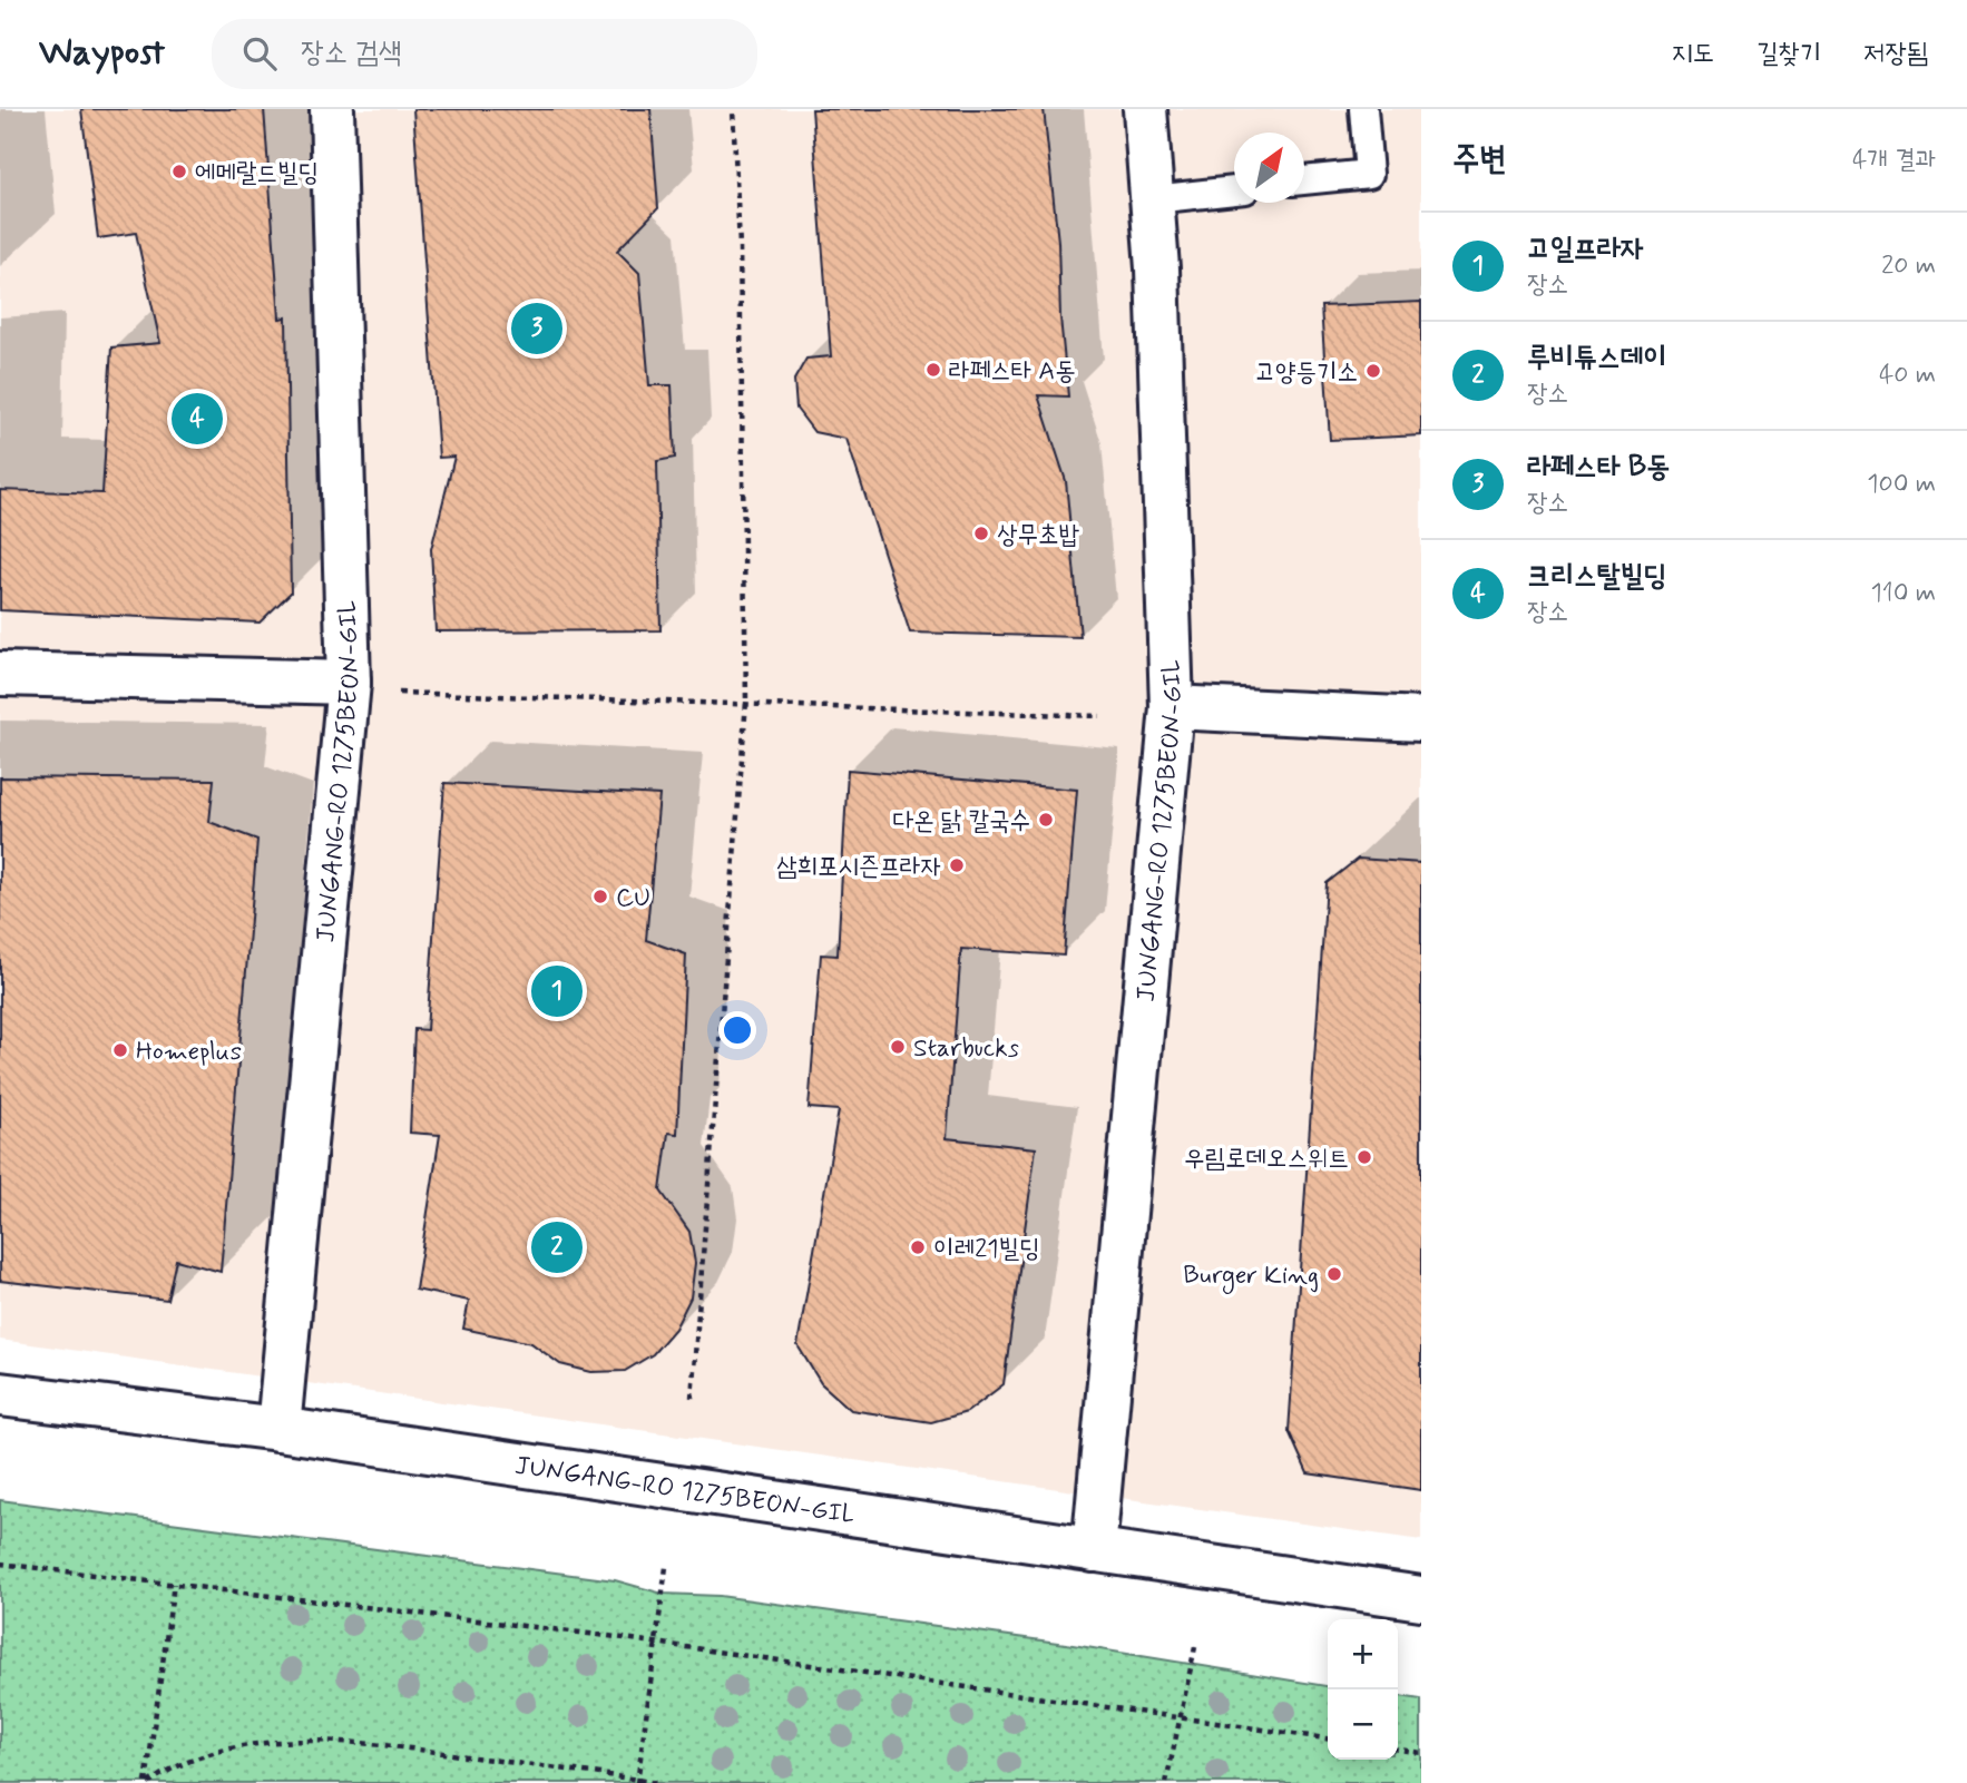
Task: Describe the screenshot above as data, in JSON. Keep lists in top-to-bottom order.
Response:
{
  "streets": {
    "street": ["JUNGANG-RO 1275BEON-GIL"]
  },
  "places": [
    "에메랄드빌딩",
    "라페스타 A동",
    "고양등기소",
    "상무초밥",
    "다온 닭 칼국수",
    "삼희포시즌프라자",
    "CU",
    "Starbucks",
    "Homeplus",
    "우림로데오스위트",
    "이레21빌딩",
    "Burger King"
  ],
  "north": "top right",
  "page": {
    "header": "Waypost",
    "search": "장소 검색",
    "nav": ["지도", "길찾기", "저장됨"],
    "heading": ["주변", "4개 결과"],
    "list": [
      {
        "mark": "1",
        "name": "고일프라자",
        "note": "장소",
        "value": "20 m"
      },
      {
        "mark": "2",
        "name": "루비튜스데이",
        "note": "장소",
        "value": "40 m"
      },
      {
        "mark": "3",
        "name": "라페스타 B동",
        "note": "장소",
        "value": "100 m"
      },
      {
        "mark": "4",
        "name": "크리스탈빌딩",
        "note": "장소",
        "value": "110 m"
      }
    ],
    "pins": [
      "3",
      "4",
      "1",
      "2"
    ],
    "map_buttons": ["+", "−"]
  }
}
